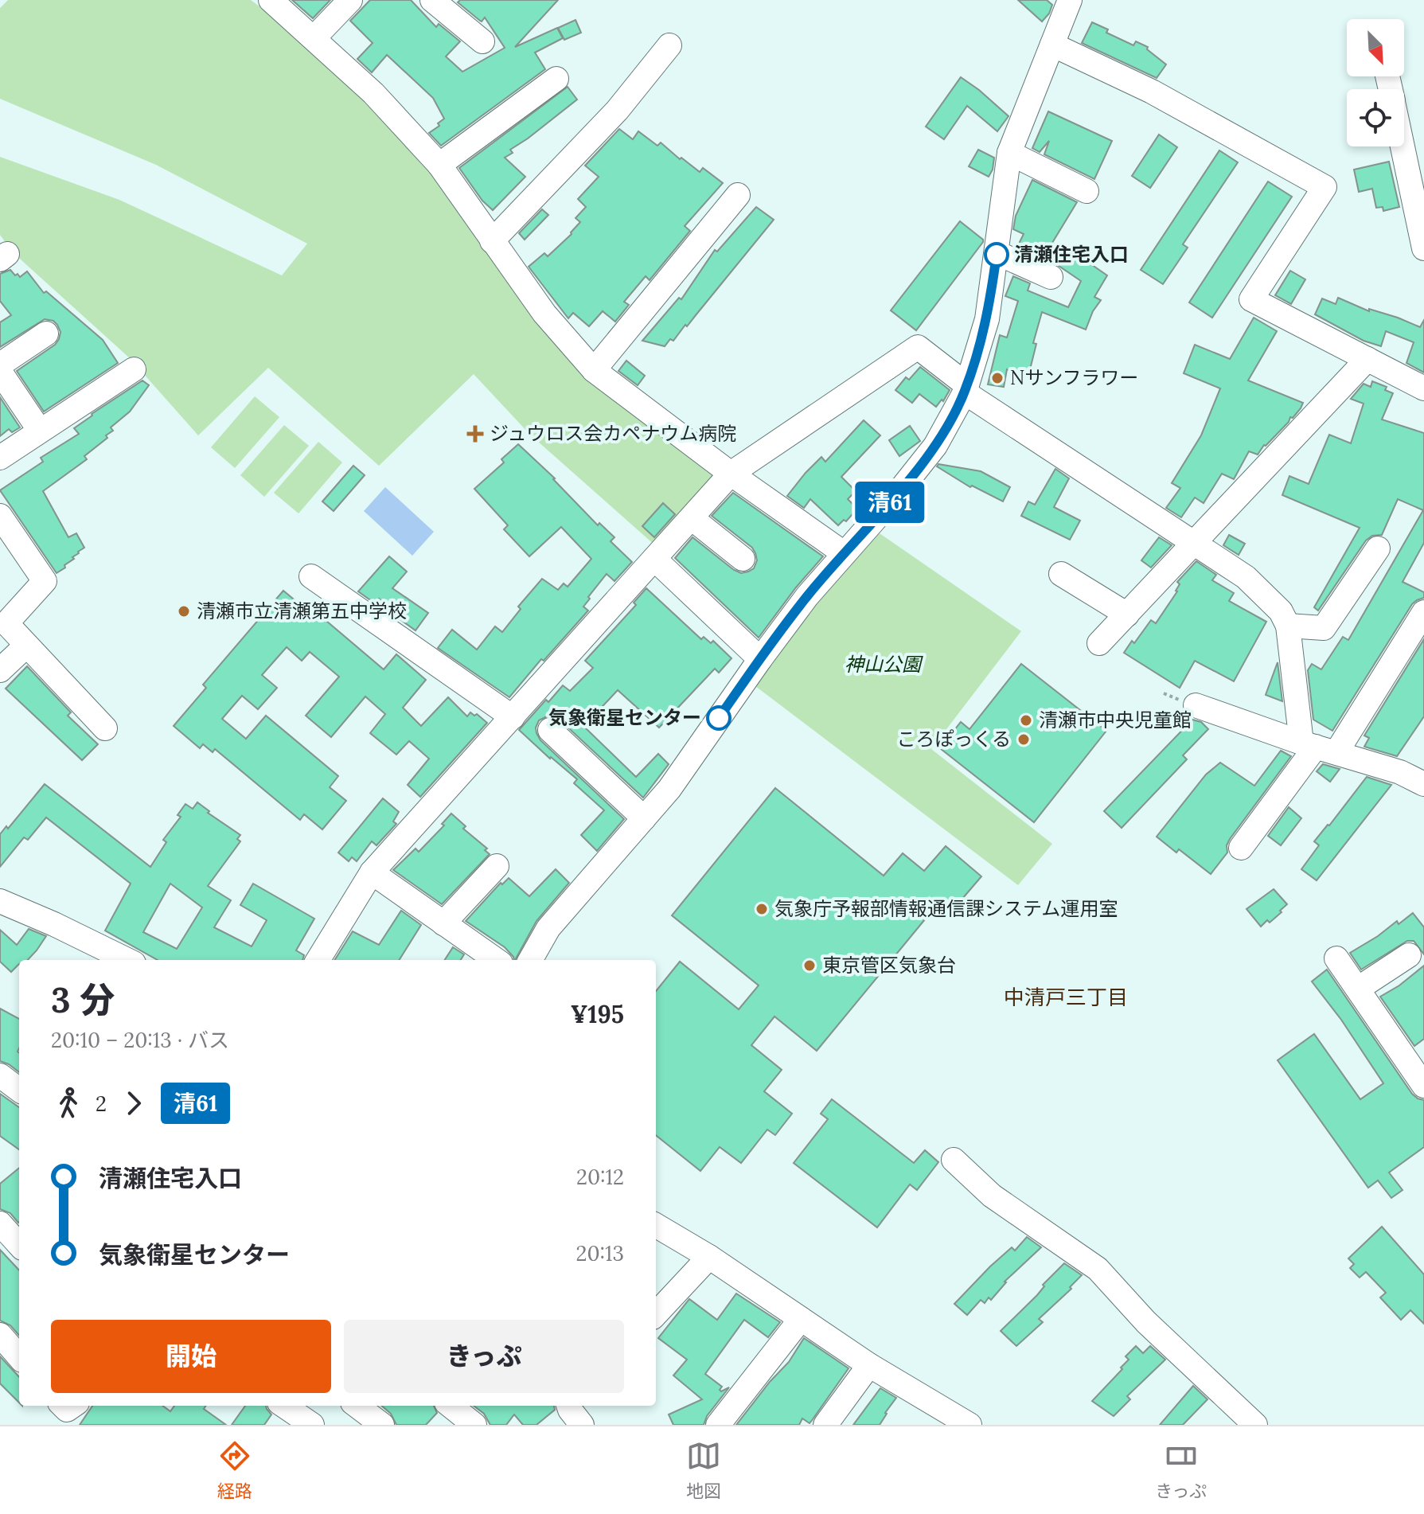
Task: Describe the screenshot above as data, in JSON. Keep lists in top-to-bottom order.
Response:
{
  "districts": ["中清戸三丁目"],
  "parks": ["神山公園"],
  "places": {
    "other": [
      "清瀬住宅入口",
      "Nサンフラワー",
      "清瀬市立清瀬第五中学校",
      "気象衛星センター",
      "清瀬市中央児童館",
      "ころぽっくる",
      "気象庁予報部情報通信課システム運用室",
      "東京管区気象台"
    ],
    "health": ["ジュウロス会カペナウム病院"]
  },
  "lines": ["bus line 清61"],
  "north": "bottom right",
  "page": {
    "on_map": "清61",
    "heading": ["3 分", "20:10 – 20:13 · バス", "¥195"],
    "legs": ["2", "清61"],
    "list": [
      {
        "name": "清瀬住宅入口",
        "value": "20:12"
      },
      {
        "name": "気象衛星センター",
        "value": "20:13"
      }
    ],
    "buttons": ["開始", "きっぷ"],
    "tabs": ["経路", "地図", "きっぷ"]
  }
}
